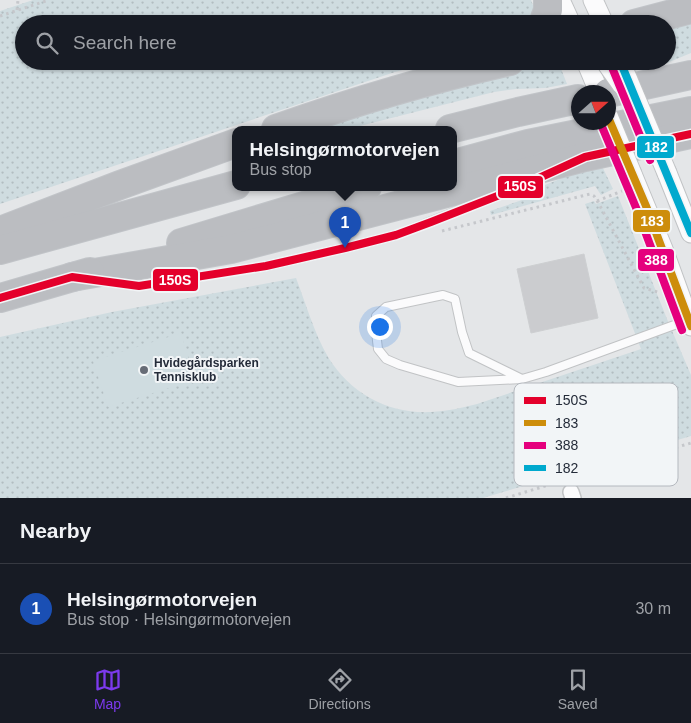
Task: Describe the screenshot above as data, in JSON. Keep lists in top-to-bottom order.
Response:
{
  "places": ["Hvidegårdsparken Tennisklub"],
  "lines": [
    "transit line 388",
    "transit line 182",
    "transit line 183",
    "transit line 150S"
  ],
  "legend": [
    "150S",
    "183",
    "388",
    "182"
  ],
  "north": "right",
  "page": {
    "search": "Search here",
    "popup": ["Helsingørmotorvejen", "Bus stop"],
    "pins": "1",
    "heading": "Nearby",
    "list": [
      {
        "mark": "1",
        "name": "Helsingørmotorvejen",
        "note": "Bus stop · Helsingørmotorvejen",
        "value": "30 m"
      }
    ],
    "nav": ["Map", "Directions", "Saved"]
  }
}
